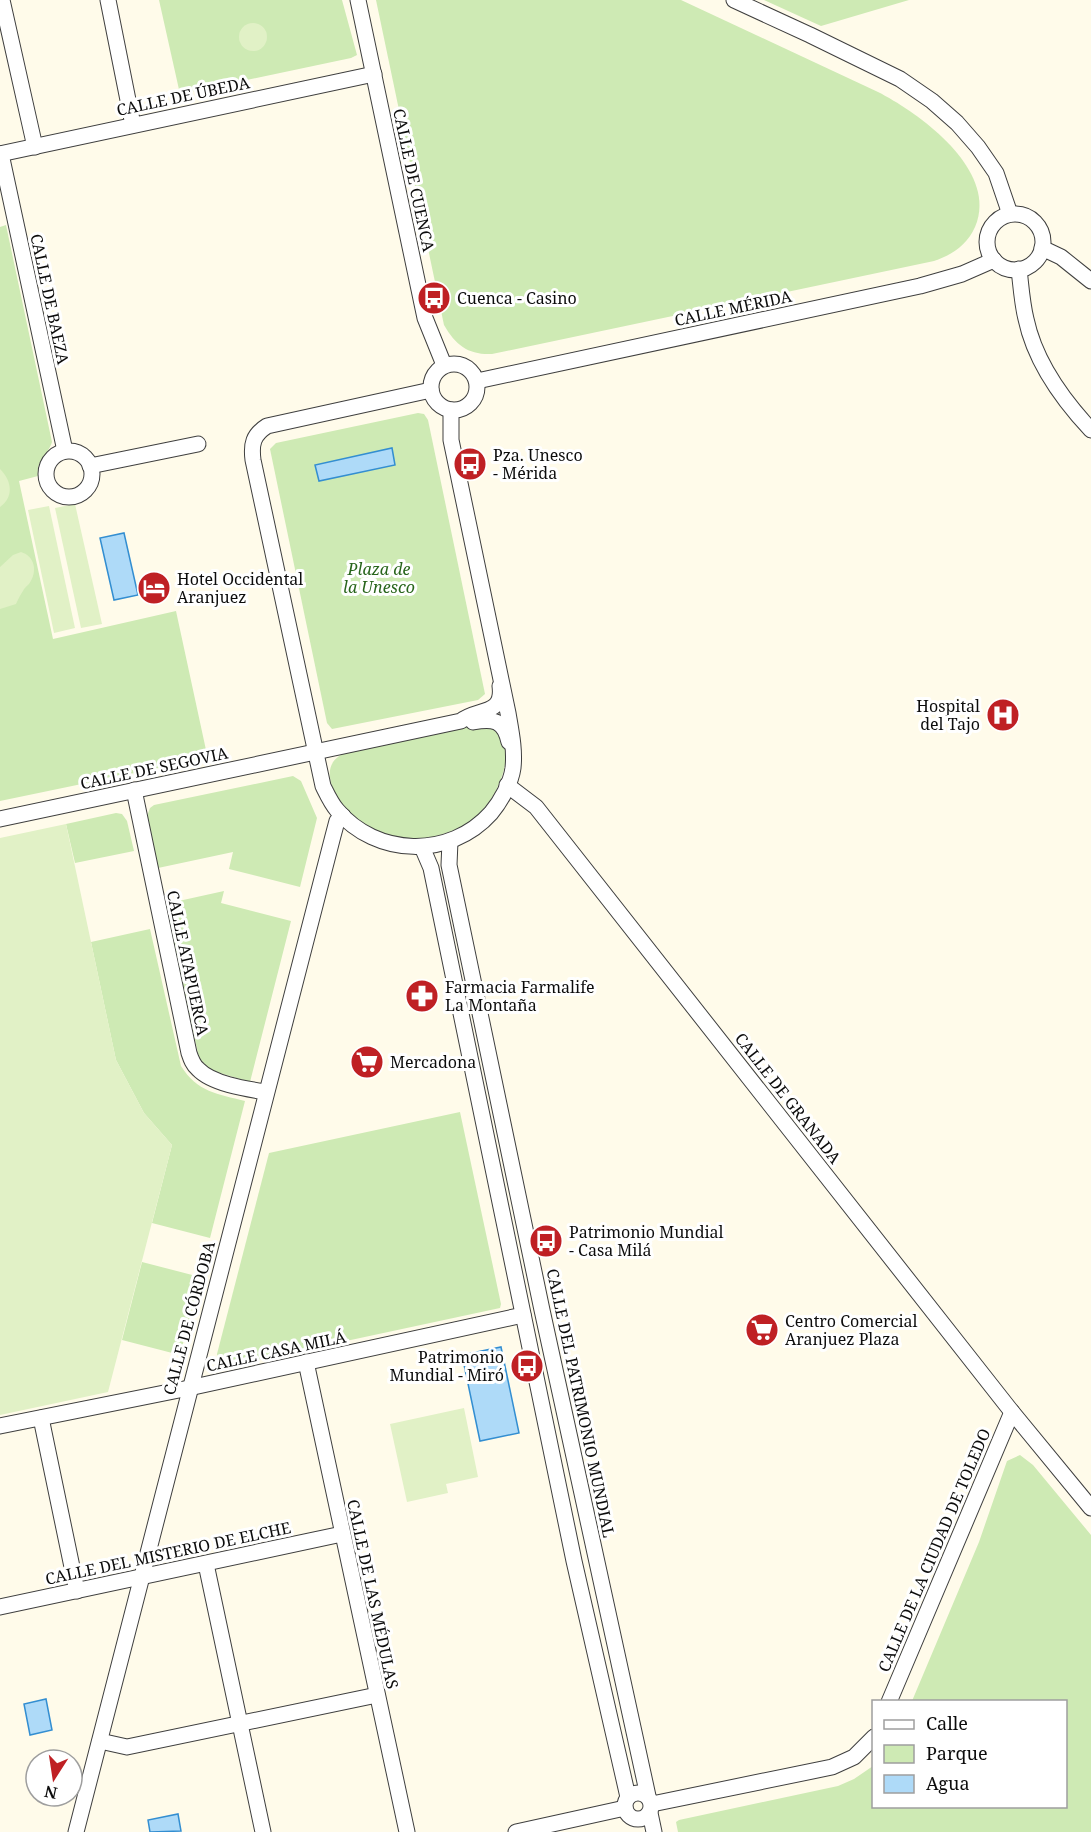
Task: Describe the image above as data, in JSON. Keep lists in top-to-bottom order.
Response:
{
  "streets": {
    "street": [
      "CALLE DE ÚBEDA",
      "CALLE DE CUENCA",
      "CALLE DE BAEZA",
      "CALLE MÉRIDA",
      "CALLE DE SEGOVIA",
      "CALLE ATAPUERCA",
      "CALLE DE GRANADA",
      "CALLE DE CÓRDOBA",
      "CALLE CASA MILÁ",
      "CALLE DEL PATRIMONIO MUNDIAL",
      "CALLE DE LA CIUDAD DE TOLEDO",
      "CALLE DEL MISTERIO DE ELCHE",
      "CALLE DE LAS MÉDULAS"
    ]
  },
  "crossings": [
    ["CALLE DE ÚBEDA", "CALLE DE CUENCA"],
    ["CALLE DE ÚBEDA", "CALLE DE BAEZA"],
    ["CALLE DE CUENCA", "CALLE MÉRIDA"],
    ["CALLE DE SEGOVIA", "CALLE ATAPUERCA"],
    ["CALLE ATAPUERCA", "CALLE DE CÓRDOBA"],
    ["CALLE DE GRANADA", "CALLE DE CÓRDOBA"],
    ["CALLE DE GRANADA", "CALLE DEL PATRIMONIO MUNDIAL"],
    ["CALLE DE GRANADA", "CALLE DE LA CIUDAD DE TOLEDO"],
    ["CALLE DE CÓRDOBA", "CALLE CASA MILÁ"],
    ["CALLE DE CÓRDOBA", "CALLE DEL PATRIMONIO MUNDIAL"],
    ["CALLE DE CÓRDOBA", "CALLE DEL MISTERIO DE ELCHE"],
    ["CALLE CASA MILÁ", "CALLE DE LAS MÉDULAS"],
    ["CALLE DEL MISTERIO DE ELCHE", "CALLE DE LAS MÉDULAS"]
  ],
  "parks": ["Plaza de la Unesco"],
  "places": {
    "bus stop": [
      "Cuenca - Casino",
      "Pza. Unesco - Mérida",
      "Patrimonio Mundial - Casa Milá",
      "Patrimonio Mundial - Miró"
    ],
    "hotel": ["Hotel Occidental Aranjuez"],
    "hospital": ["Hospital del Tajo"],
    "pharmacy": ["Farmacia Farmalife La Montaña"],
    "supermarket": ["Mercadona", "Centro Comercial Aranjuez Plaza"]
  },
  "legend": ["Calle", "Parque", "Agua"],
  "north": "bottom"
}
